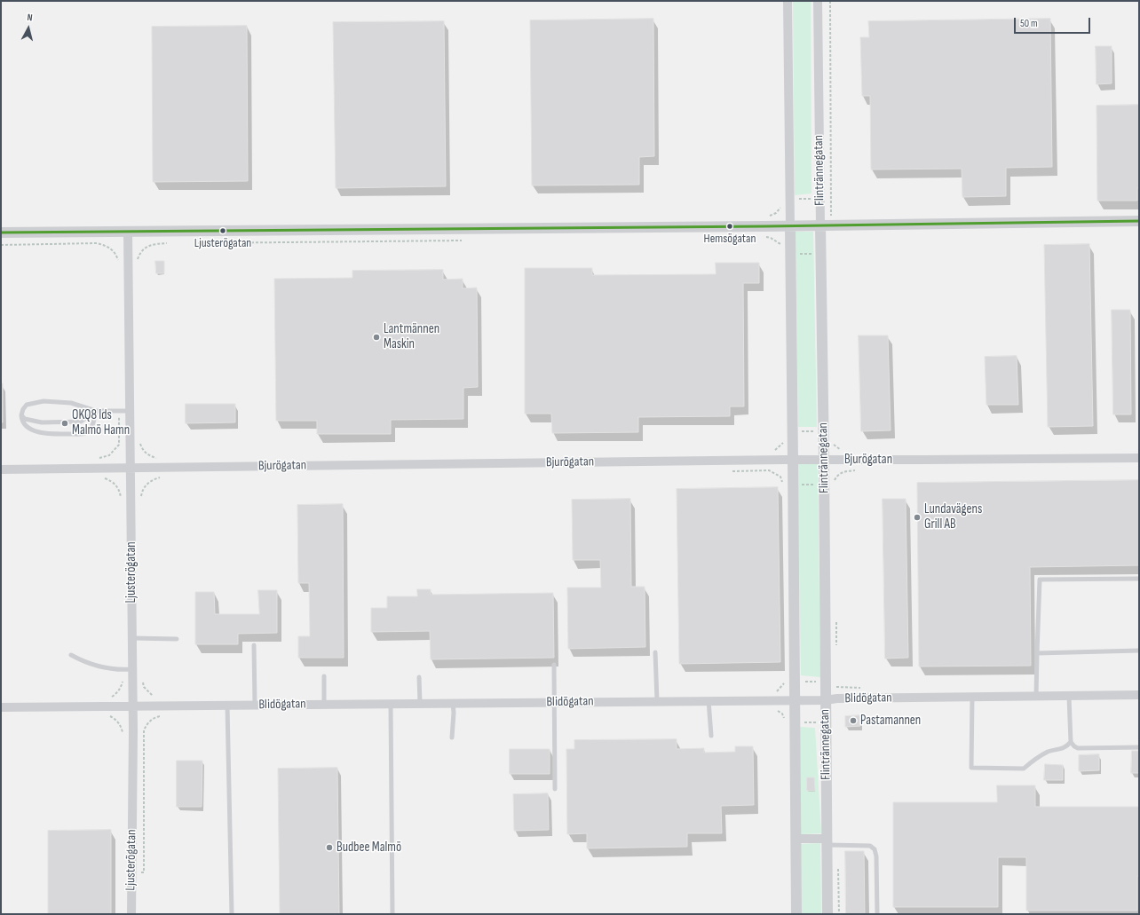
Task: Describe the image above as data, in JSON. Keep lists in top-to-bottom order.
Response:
{
  "streets": {
    "street": [
      "Flintrännegatan",
      "Bjurögatan",
      "Ljusterögatan",
      "Blidögatan"
    ]
  },
  "crossings": [
    ["Flintrännegatan", "Bjurögatan"],
    ["Flintrännegatan", "Blidögatan"],
    ["Bjurögatan", "Ljusterögatan"],
    ["Ljusterögatan", "Blidögatan"]
  ],
  "places": [
    "Hemsögatan",
    "Ljusterögatan",
    "Lantmännen Maskin",
    "OKQ8 Ids Malmö Hamn",
    "Lundavägens Grill AB",
    "Pastamannen",
    "Budbee Malmö"
  ],
  "scale_bar": "50 m",
  "north": "top"
}
